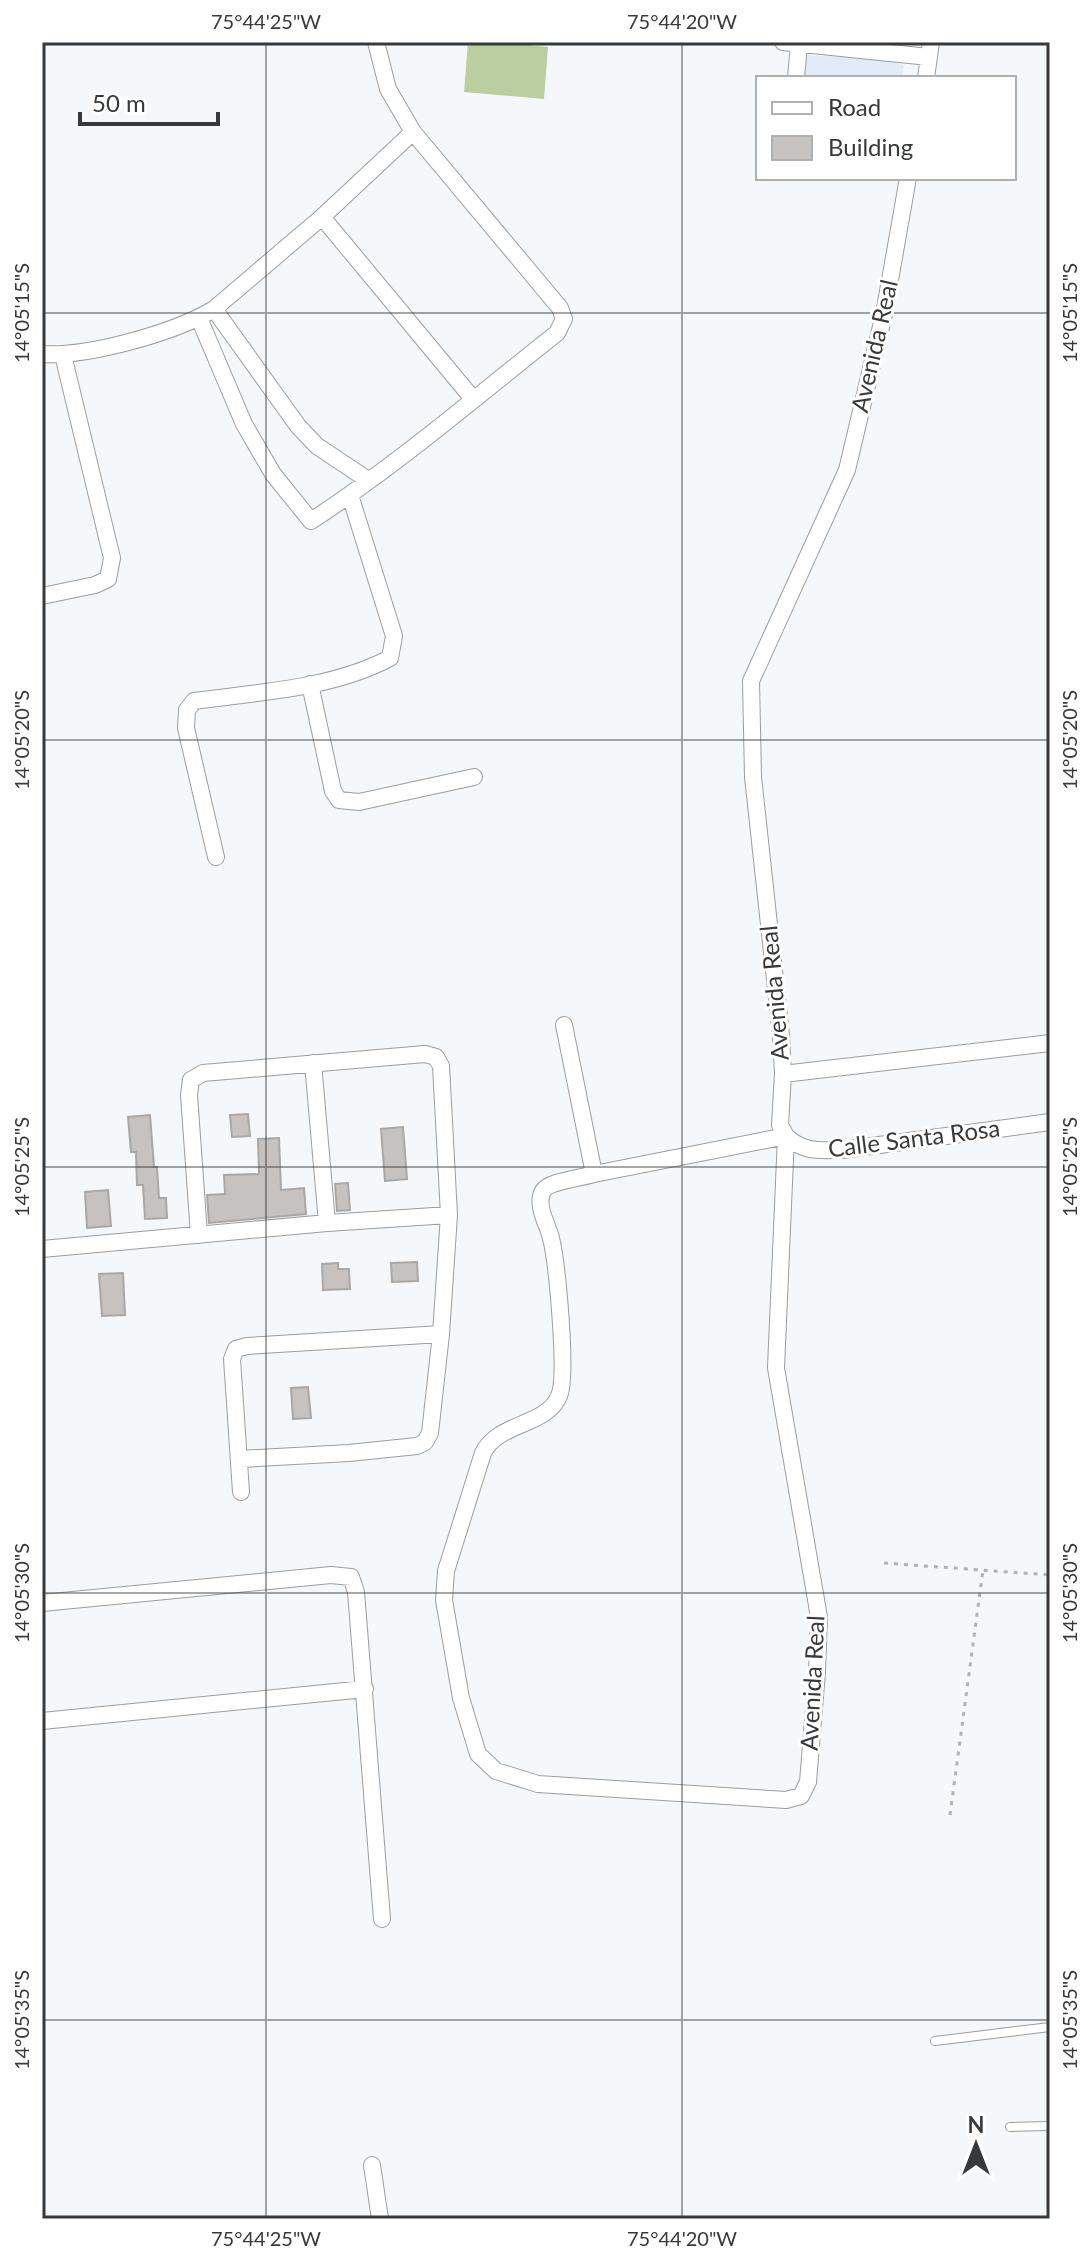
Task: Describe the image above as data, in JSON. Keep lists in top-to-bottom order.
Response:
{
  "streets": {
    "street": ["Avenida Real", "Calle Santa Rosa"]
  },
  "crossings": [
    ["Avenida Real", "Calle Santa Rosa"]
  ],
  "legend": ["Road", "Building"],
  "scale_bar": "50 m",
  "north": "top",
  "coordinates": [
    "75°44'25\"W",
    "75°44'20\"W",
    "14°05'15\"S",
    "14°05'20\"S",
    "14°05'25\"S",
    "14°05'30\"S",
    "14°05'35\"S"
  ]
}
